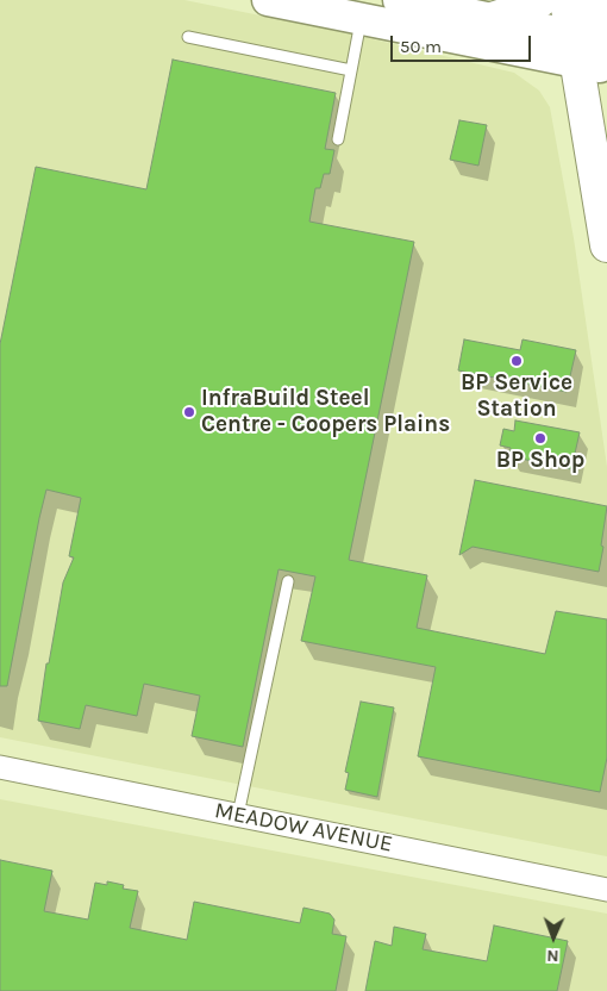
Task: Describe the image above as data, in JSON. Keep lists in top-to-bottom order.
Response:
{
  "streets": {
    "street": ["MEADOW AVENUE"]
  },
  "places": ["BP Service Station", "InfraBuild Steel Centre - Coopers Plains", "BP Shop"],
  "scale_bar": "50 m",
  "north": "bottom"
}
